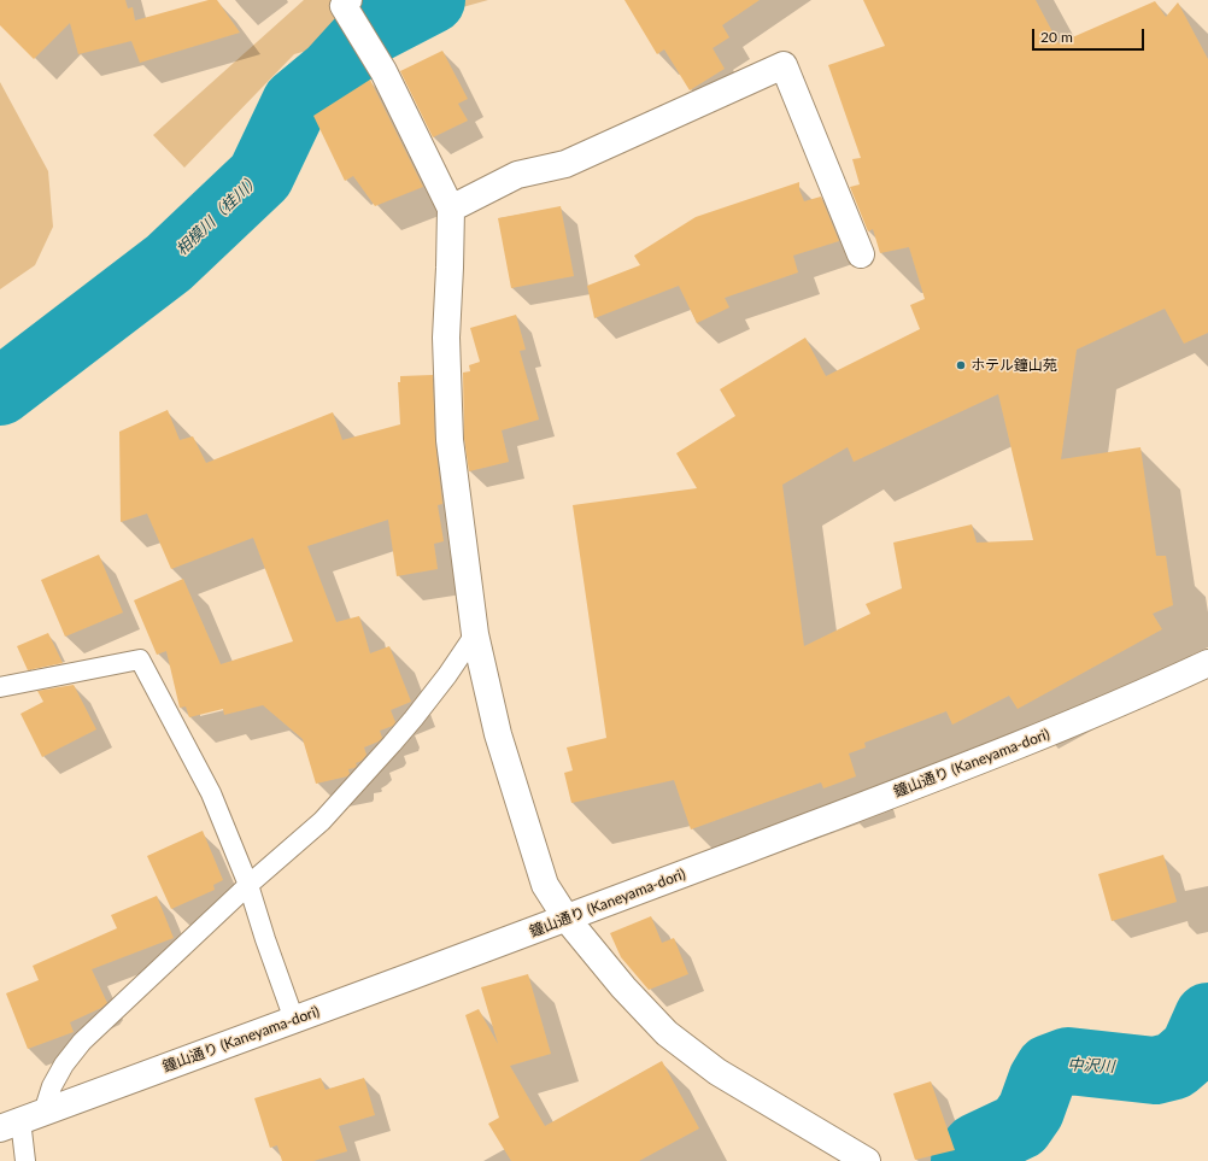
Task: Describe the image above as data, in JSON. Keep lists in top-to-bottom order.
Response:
{
  "streets": {
    "street": ["鐘山通り (Kaneyama-dori)"]
  },
  "water": ["相模川（桂川）", "中沢川"],
  "places": ["ホテル鐘山苑"],
  "scale_bar": "20 m"
}
